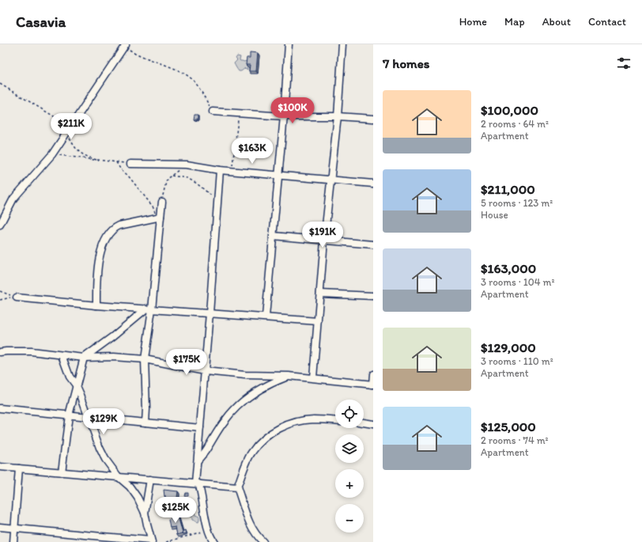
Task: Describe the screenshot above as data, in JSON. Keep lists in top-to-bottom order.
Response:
{
  "page": {
    "header": "Casavia",
    "nav": [
      "Home",
      "Map",
      "About",
      "Contact"
    ],
    "heading": "7 homes",
    "list": [
      {
        "name": "$100,000",
        "note": "2 rooms · 64 m² · Apartment"
      },
      {
        "name": "$211,000",
        "note": "5 rooms · 123 m² · House"
      },
      {
        "name": "$163,000",
        "note": "3 rooms · 104 m² · Apartment"
      },
      {
        "name": "$129,000",
        "note": "3 rooms · 110 m² · Apartment"
      },
      {
        "name": "$125,000",
        "note": "2 rooms · 74 m² · Apartment"
      }
    ],
    "price": [
      "$100K",
      "$211K",
      "$163K",
      "$191K",
      "$175K",
      "$129K",
      "$125K"
    ],
    "map_buttons": ["+", "−"]
  }
}
